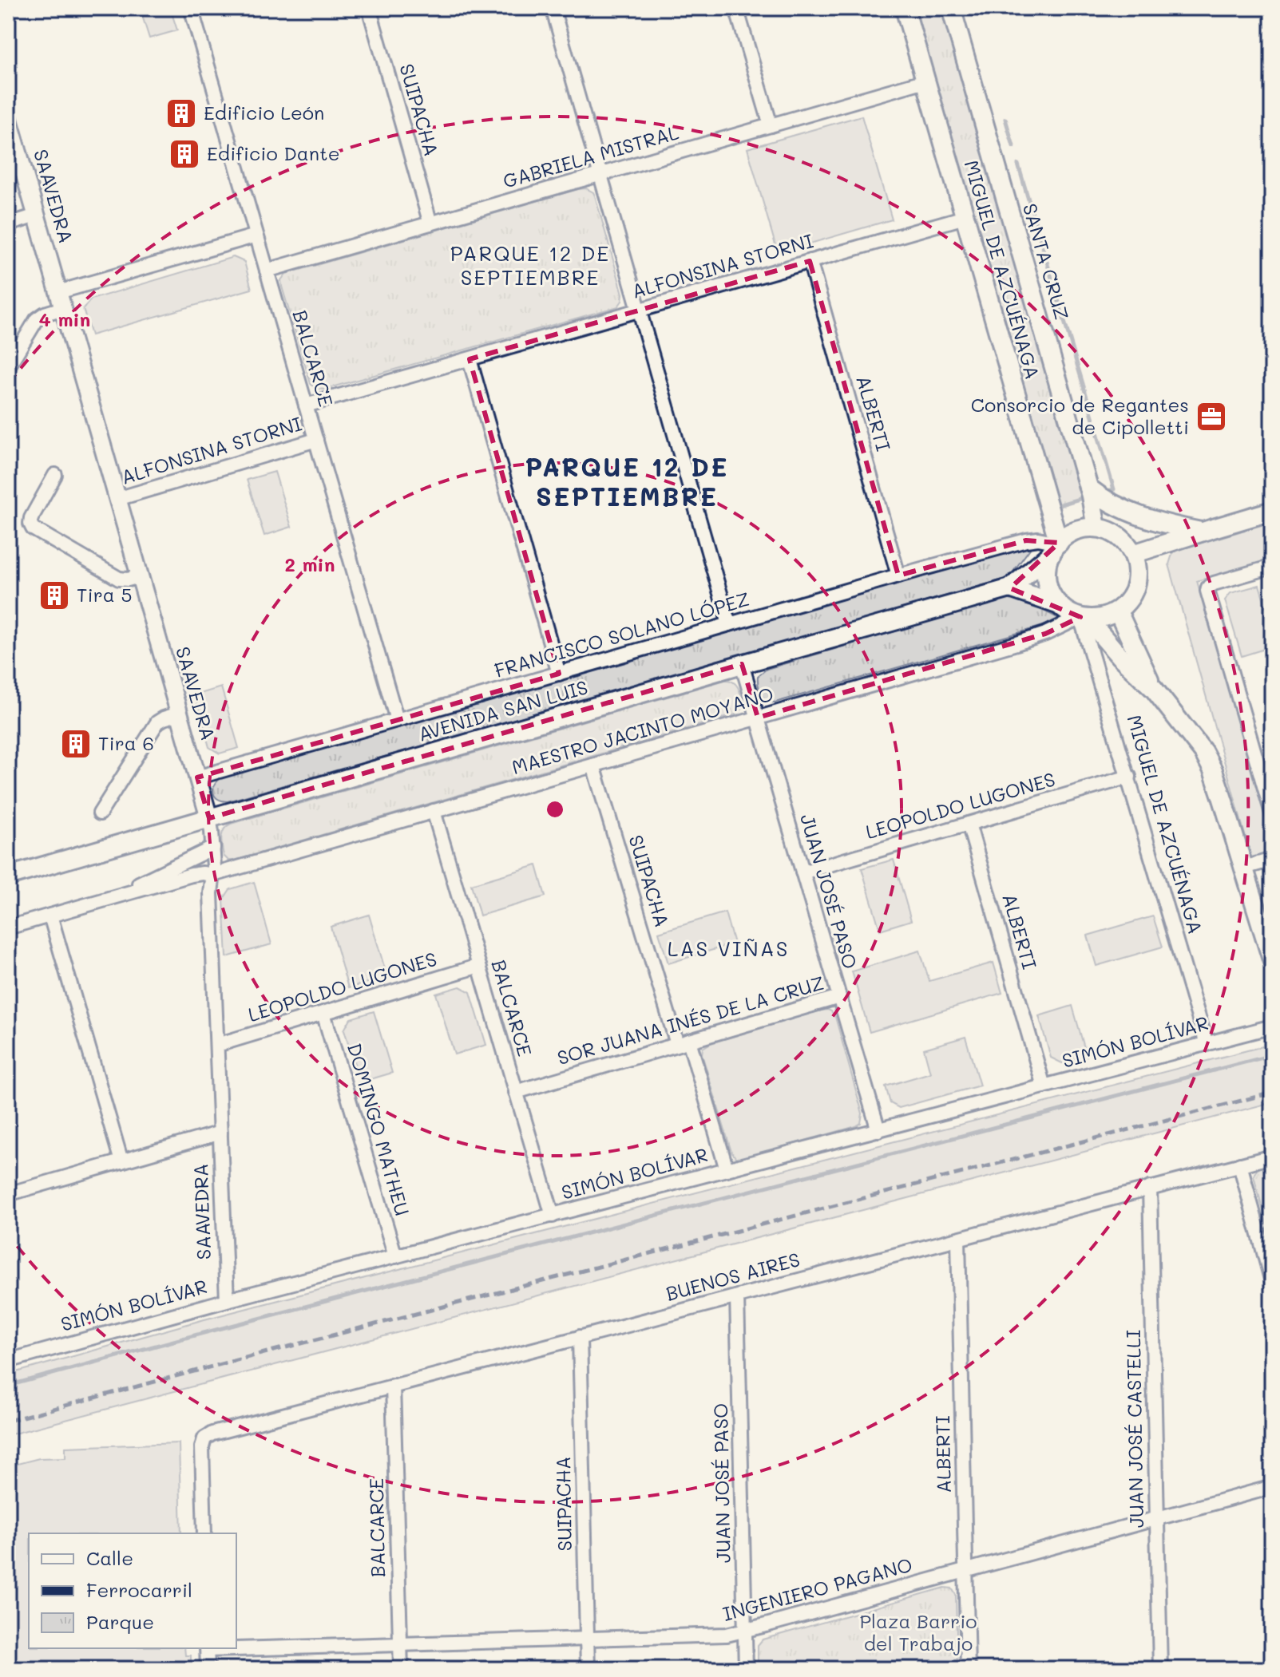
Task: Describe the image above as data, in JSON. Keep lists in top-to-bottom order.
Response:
{
  "streets": {
    "main road": ["SANTA CRUZ", "MIGUEL DE AZCUÉNAGA", "AVENIDA SAN LUIS"],
    "street": [
      "SUIPACHA",
      "GABRIELA MISTRAL",
      "SAAVEDRA",
      "ALFONSINA STORNI",
      "BALCARCE",
      "ALBERTI",
      "FRANCISCO SOLANO LÓPEZ",
      "MAESTRO JACINTO MOYANO",
      "LEOPOLDO LUGONES",
      "JUAN JOSÉ PASO",
      "SOR JUANA INÉS DE LA CRUZ",
      "SIMÓN BOLÍVAR",
      "DOMINGO MATHEU",
      "BUENOS AIRES",
      "JUAN JOSÉ CASTELLI",
      "INGENIERO PAGANO"
    ]
  },
  "crossings": [
    ["SUIPACHA", "GABRIELA MISTRAL"],
    ["SUIPACHA", "MAESTRO JACINTO MOYANO"],
    ["SUIPACHA", "SOR JUANA INÉS DE LA CRUZ"],
    ["SUIPACHA", "SIMÓN BOLÍVAR"],
    ["SUIPACHA", "BUENOS AIRES"],
    ["SUIPACHA", "INGENIERO PAGANO"],
    ["GABRIELA MISTRAL", "MIGUEL DE AZCUÉNAGA"],
    ["GABRIELA MISTRAL", "BALCARCE"],
    ["SAAVEDRA", "ALFONSINA STORNI"],
    ["SAAVEDRA", "FRANCISCO SOLANO LÓPEZ"],
    ["SAAVEDRA", "AVENIDA SAN LUIS"],
    ["SAAVEDRA", "MAESTRO JACINTO MOYANO"],
    ["SAAVEDRA", "LEOPOLDO LUGONES"],
    ["SAAVEDRA", "SIMÓN BOLÍVAR"],
    ["SANTA CRUZ", "MIGUEL DE AZCUÉNAGA"],
    ["SANTA CRUZ", "FRANCISCO SOLANO LÓPEZ"],
    ["SANTA CRUZ", "AVENIDA SAN LUIS"],
    ["SANTA CRUZ", "MAESTRO JACINTO MOYANO"],
    ["ALFONSINA STORNI", "MIGUEL DE AZCUÉNAGA"],
    ["ALFONSINA STORNI", "BALCARCE"],
    ["ALFONSINA STORNI", "ALBERTI"],
    ["MIGUEL DE AZCUÉNAGA", "FRANCISCO SOLANO LÓPEZ"],
    ["MIGUEL DE AZCUÉNAGA", "AVENIDA SAN LUIS"],
    ["MIGUEL DE AZCUÉNAGA", "MAESTRO JACINTO MOYANO"],
    ["MIGUEL DE AZCUÉNAGA", "LEOPOLDO LUGONES"],
    ["MIGUEL DE AZCUÉNAGA", "SIMÓN BOLÍVAR"],
    ["BALCARCE", "FRANCISCO SOLANO LÓPEZ"],
    ["BALCARCE", "MAESTRO JACINTO MOYANO"],
    ["BALCARCE", "LEOPOLDO LUGONES"],
    ["BALCARCE", "SOR JUANA INÉS DE LA CRUZ"],
    ["BALCARCE", "SIMÓN BOLÍVAR"],
    ["BALCARCE", "BUENOS AIRES"],
    ["BALCARCE", "INGENIERO PAGANO"],
    ["ALBERTI", "FRANCISCO SOLANO LÓPEZ"],
    ["ALBERTI", "LEOPOLDO LUGONES"],
    ["ALBERTI", "SIMÓN BOLÍVAR"],
    ["ALBERTI", "BUENOS AIRES"],
    ["ALBERTI", "INGENIERO PAGANO"],
    ["FRANCISCO SOLANO LÓPEZ", "AVENIDA SAN LUIS"],
    ["FRANCISCO SOLANO LÓPEZ", "MAESTRO JACINTO MOYANO"],
    ["AVENIDA SAN LUIS", "MAESTRO JACINTO MOYANO"],
    ["AVENIDA SAN LUIS", "JUAN JOSÉ PASO"],
    ["MAESTRO JACINTO MOYANO", "JUAN JOSÉ PASO"],
    ["LEOPOLDO LUGONES", "JUAN JOSÉ PASO"],
    ["LEOPOLDO LUGONES", "DOMINGO MATHEU"],
    ["JUAN JOSÉ PASO", "SOR JUANA INÉS DE LA CRUZ"],
    ["JUAN JOSÉ PASO", "SIMÓN BOLÍVAR"],
    ["JUAN JOSÉ PASO", "BUENOS AIRES"],
    ["JUAN JOSÉ PASO", "INGENIERO PAGANO"],
    ["SIMÓN BOLÍVAR", "DOMINGO MATHEU"],
    ["BUENOS AIRES", "JUAN JOSÉ CASTELLI"],
    ["JUAN JOSÉ CASTELLI", "INGENIERO PAGANO"]
  ],
  "districts": ["PARQUE 12 DE SEPTIEMBRE", "PARQUE 12 DE SEPTIEMBRE", "LAS VIÑAS"],
  "parks": ["Plaza Barrio del Trabajo"],
  "places": {
    "building": [
      "Edificio León",
      "Edificio Dante",
      "Tira 5",
      "Tira 6"
    ],
    "office": ["Consorcio de Regantes de Cipolletti"]
  },
  "legend": ["Calle", "Ferrocarril", "Parque"],
  "rings": ["4 min", "2 min"]
}
